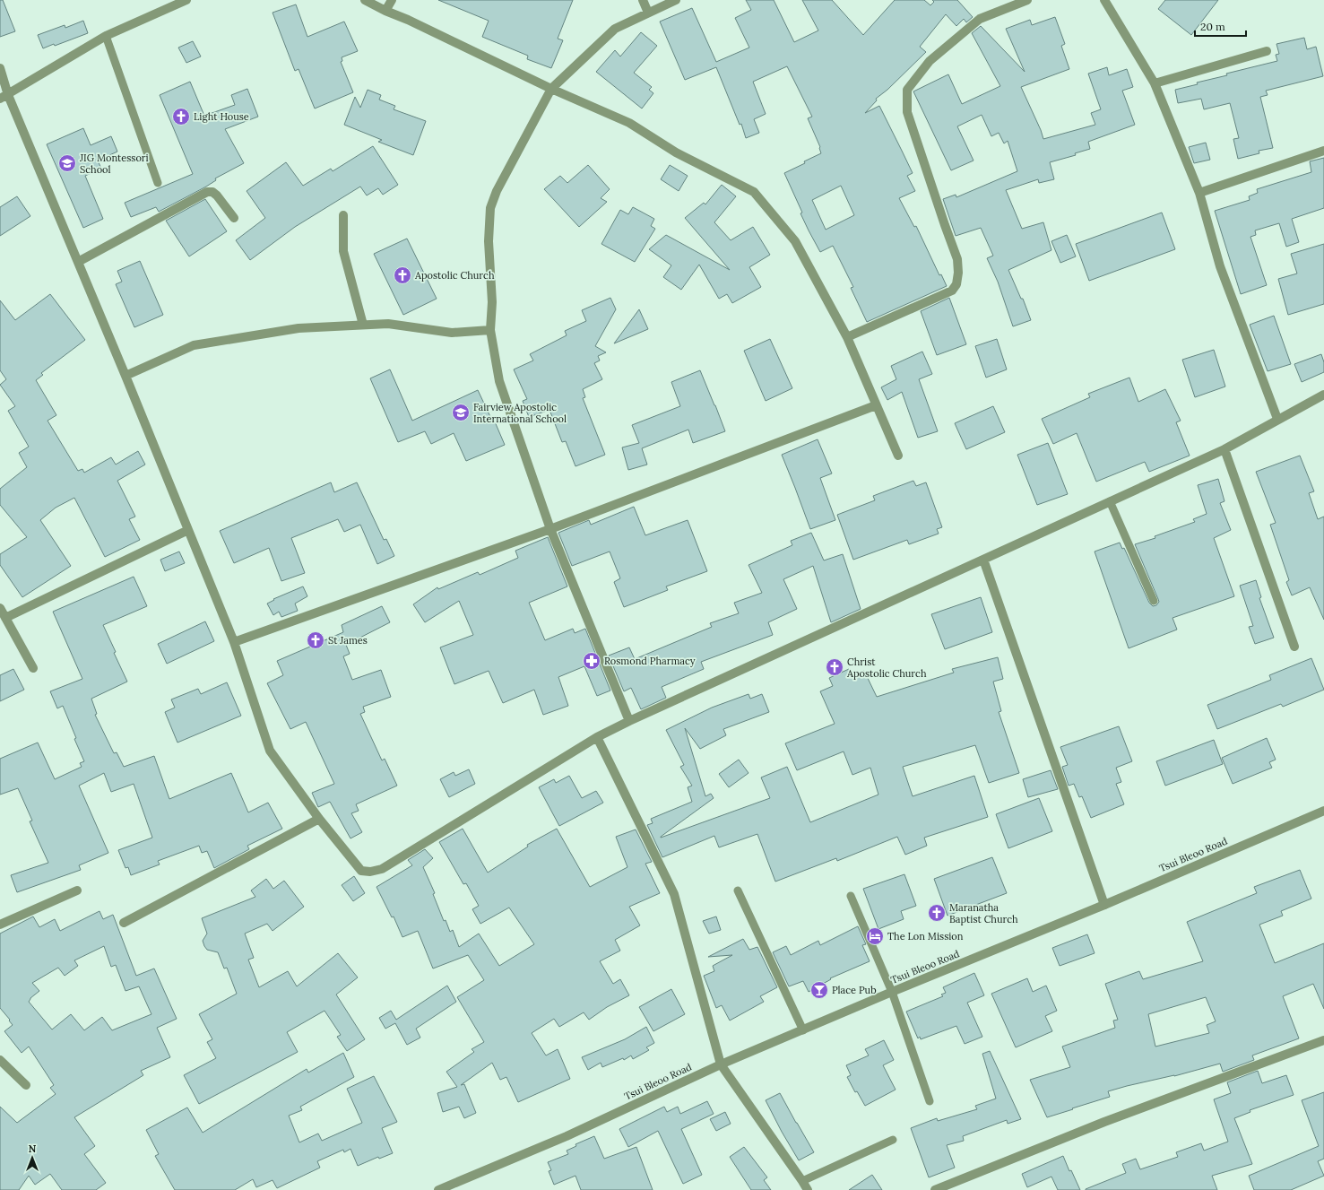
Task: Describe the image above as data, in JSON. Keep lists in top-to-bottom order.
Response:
{
  "streets": {
    "street": ["Tsui Bleoo Road"]
  },
  "places": {
    "church": [
      "Light House",
      "Apostolic Church",
      "St James",
      "Christ Apostolic Church",
      "Maranatha Baptist Church"
    ],
    "school or university": ["JIG Montessori School", "Fairview Apostolic International School"],
    "pharmacy": ["Rosmond Pharmacy"],
    "hotel": ["The Lon Mission"],
    "bar": ["Place Pub"]
  },
  "scale_bar": "20 m",
  "north": "top"
}
